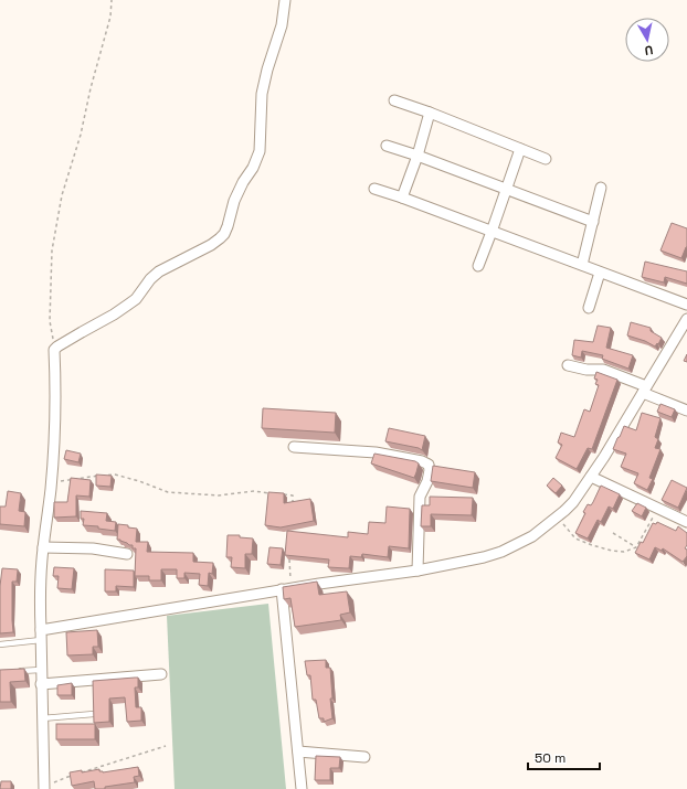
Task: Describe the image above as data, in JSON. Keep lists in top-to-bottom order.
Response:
{
  "scale_bar": "50 m",
  "north": "bottom"
}
